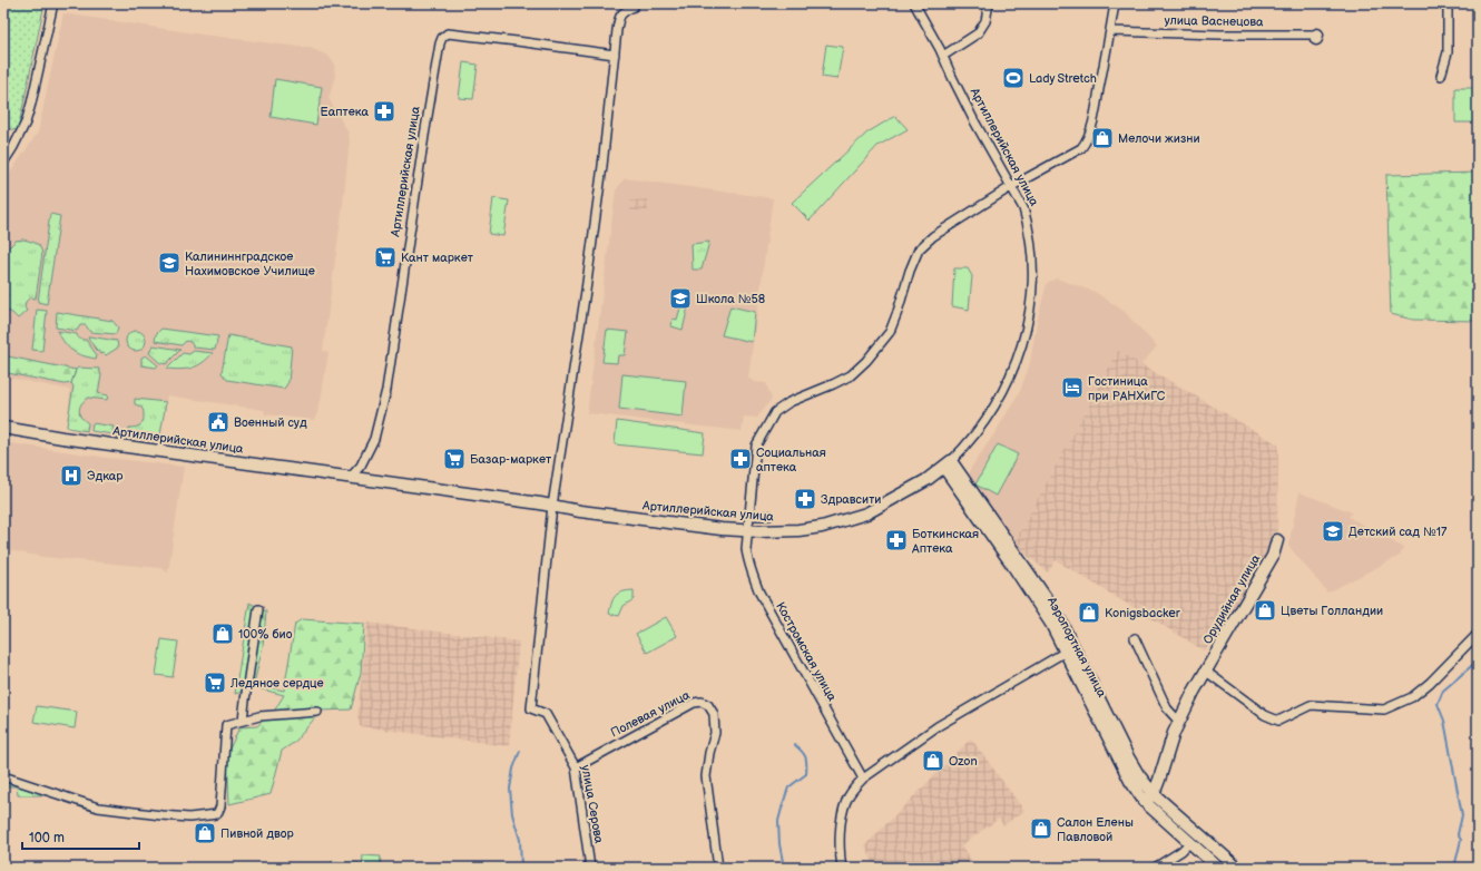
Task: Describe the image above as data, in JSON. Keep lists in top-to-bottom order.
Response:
{
  "streets": {
    "main road": ["Артиллерийская улица", "Орудийная улица", "Аэропортная улица"],
    "street": [
      "улица Васнецова",
      "Костромская улица",
      "Полевая улица",
      "улица Серова"
    ]
  },
  "crossings": [
    ["улица Васнецова", "Костромская улица"],
    ["Артиллерийская улица", "Аэропортная улица"],
    ["Артиллерийская улица", "Костромская улица"],
    ["Артиллерийская улица", "улица Серова"],
    ["Орудийная улица", "Аэропортная улица"],
    ["Полевая улица", "улица Серова"]
  ],
  "places": {
    "sports": ["Lady Stretch"],
    "pharmacy": [
      "Еаптека",
      "Социальная аптека",
      "Здравсити",
      "Боткинская Аптека"
    ],
    "shop": [
      "Мелочи жизни",
      "Цветы Голландии",
      "Konigsbacker",
      "100% био",
      "Ozon",
      "Салон Елены Павловой",
      "Пивной двор"
    ],
    "supermarket": ["Кант маркет", "Базар-маркет", "Ледяное сердце"],
    "school or university": ["Калининнградское Нахимовское Училище", "Школа №58", "Детский сад №17"],
    "hotel": ["Гостиница при РАНХиГС"],
    "public building": ["Военный суд"],
    "hospital": ["Эдкар"]
  },
  "scale_bar": "100 m"
}
